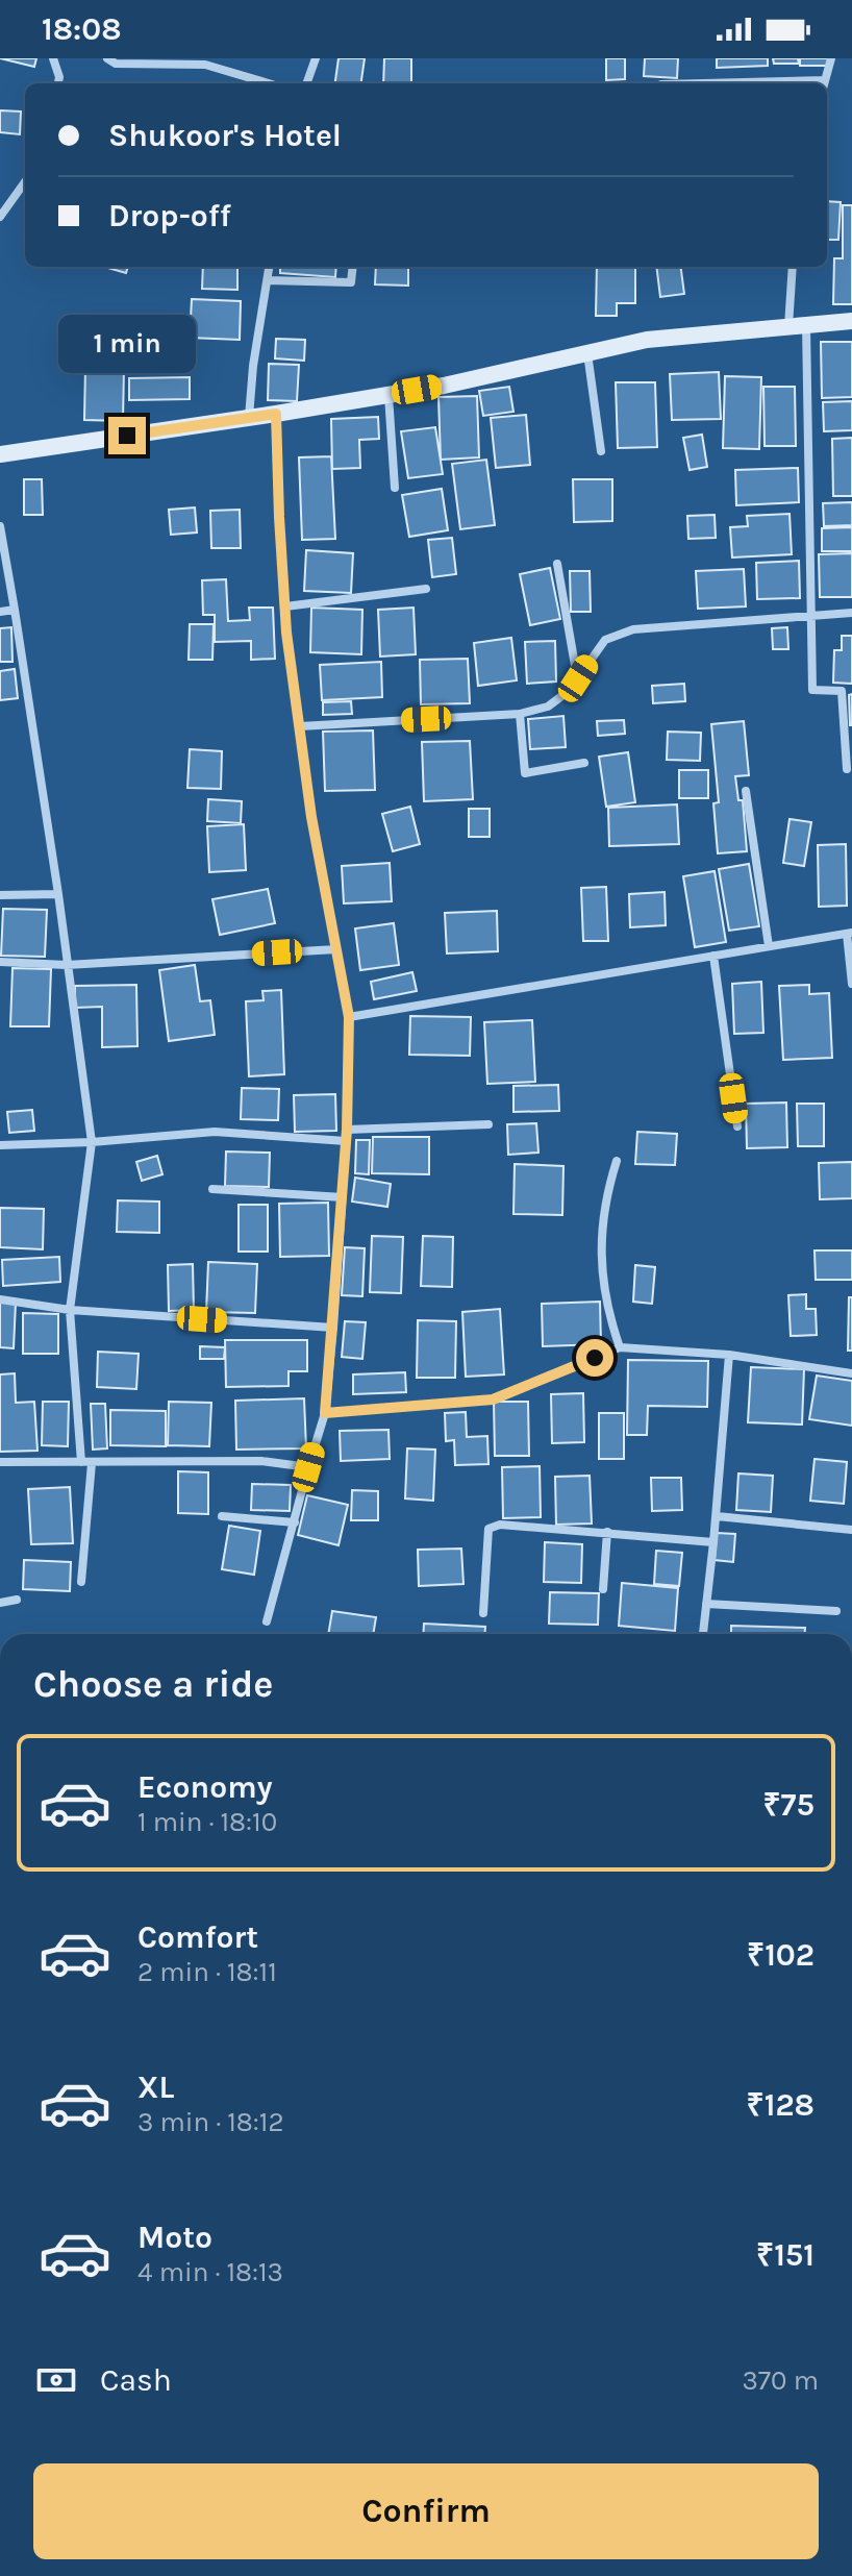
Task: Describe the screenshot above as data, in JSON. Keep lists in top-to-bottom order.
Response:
{
  "page": {
    "status": "18:08",
    "banner": ["Shukoor's Hotel", "Drop-off"],
    "bubble": "1 min",
    "heading": "Choose a ride",
    "list": [
      {
        "name": "Economy",
        "note": "1 min · 18:10",
        "value": "₹75"
      },
      {
        "name": "Comfort",
        "note": "2 min · 18:11",
        "value": "₹102"
      },
      {
        "name": "XL",
        "note": "3 min · 18:12",
        "value": "₹128"
      },
      {
        "name": "Moto",
        "note": "4 min · 18:13",
        "value": "₹151"
      }
    ],
    "pay": ["Cash", "370 m"],
    "buttons": "Confirm"
  }
}
